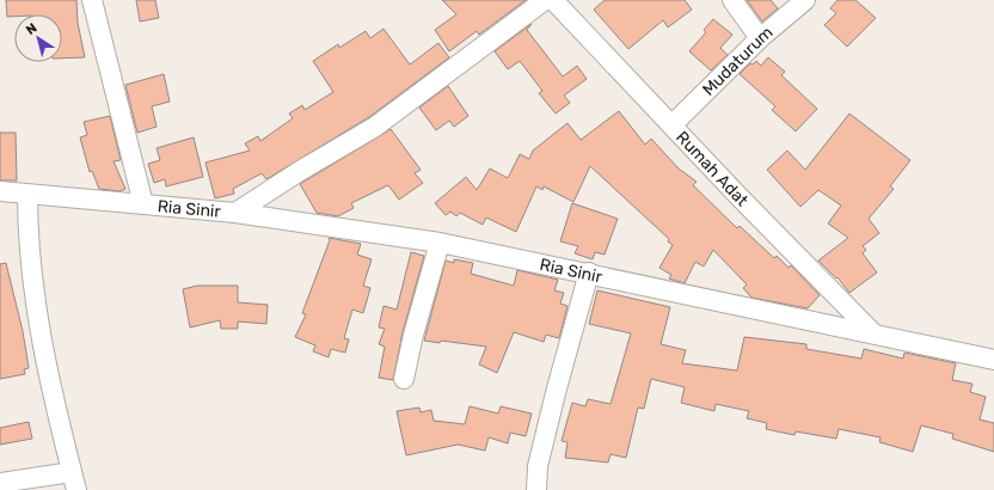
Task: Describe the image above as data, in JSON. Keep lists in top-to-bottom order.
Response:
{
  "streets": {
    "street": ["Mudaturum", "Rumah Adat", "Ria Sinir"]
  },
  "crossings": [
    ["Mudaturum", "Rumah Adat"],
    ["Rumah Adat", "Ria Sinir"]
  ],
  "north": "top left"
}
